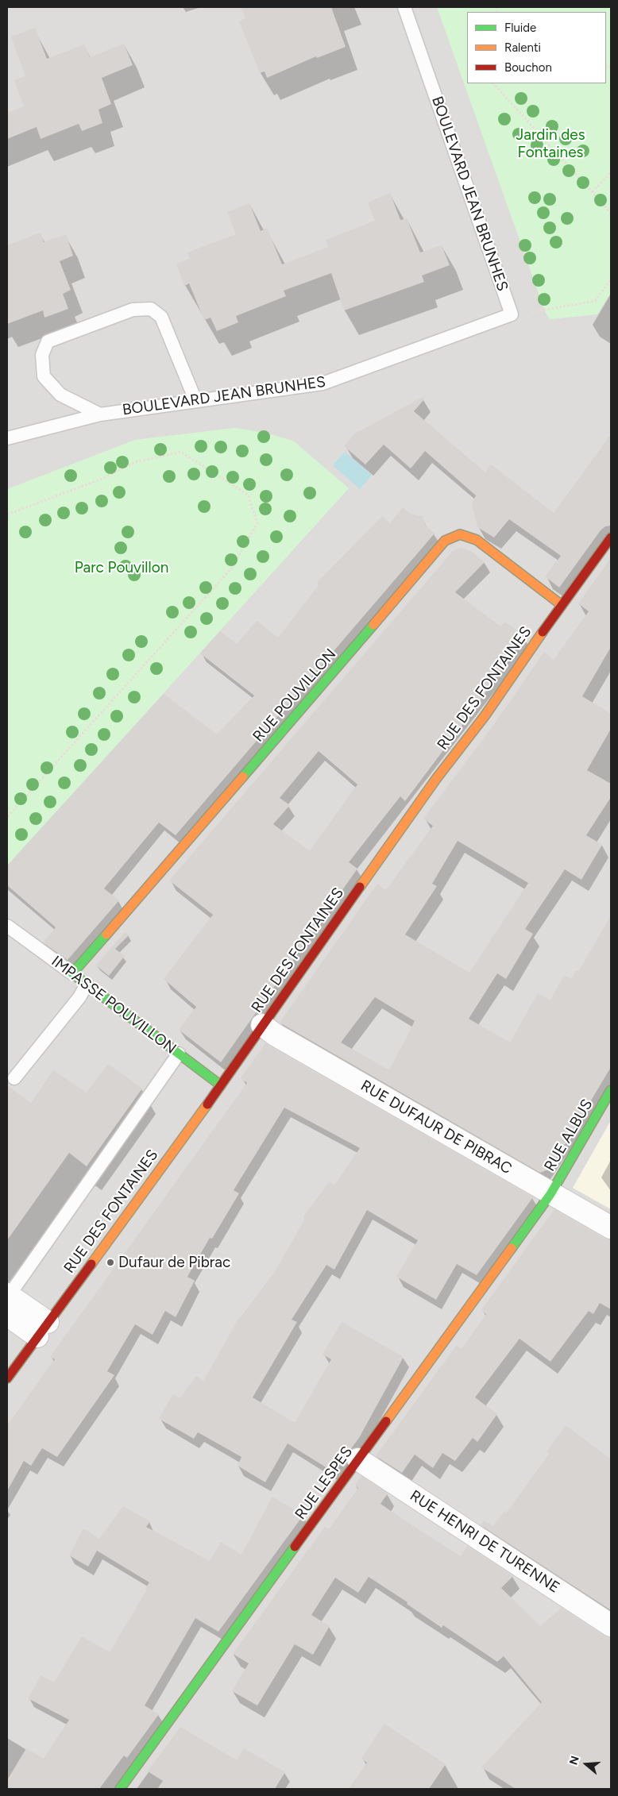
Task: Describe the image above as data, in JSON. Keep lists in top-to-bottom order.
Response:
{
  "streets": {
    "street": [
      "RUE DES FONTAINES",
      "RUE POUVILLON",
      "IMPASSE POUVILLON",
      "RUE DUFAUR DE PIBRAC",
      "RUE ALBUS",
      "RUE LESPES",
      "RUE HENRI DE TURENNE"
    ],
    "lane": ["BOULEVARD JEAN BRUNHES"]
  },
  "crossings": [
    ["RUE DES FONTAINES", "RUE POUVILLON"],
    ["RUE DES FONTAINES", "IMPASSE POUVILLON"],
    ["RUE DES FONTAINES", "RUE DUFAUR DE PIBRAC"],
    ["RUE POUVILLON", "IMPASSE POUVILLON"],
    ["RUE DUFAUR DE PIBRAC", "RUE ALBUS"],
    ["RUE DUFAUR DE PIBRAC", "RUE LESPES"],
    ["RUE ALBUS", "RUE LESPES"],
    ["RUE LESPES", "RUE HENRI DE TURENNE"]
  ],
  "parks": ["Jardin des Fontaines", "Parc Pouvillon"],
  "places": ["Dufaur de Pibrac"],
  "legend": ["Fluide", "Ralenti", "Bouchon"],
  "north": "left"
}
